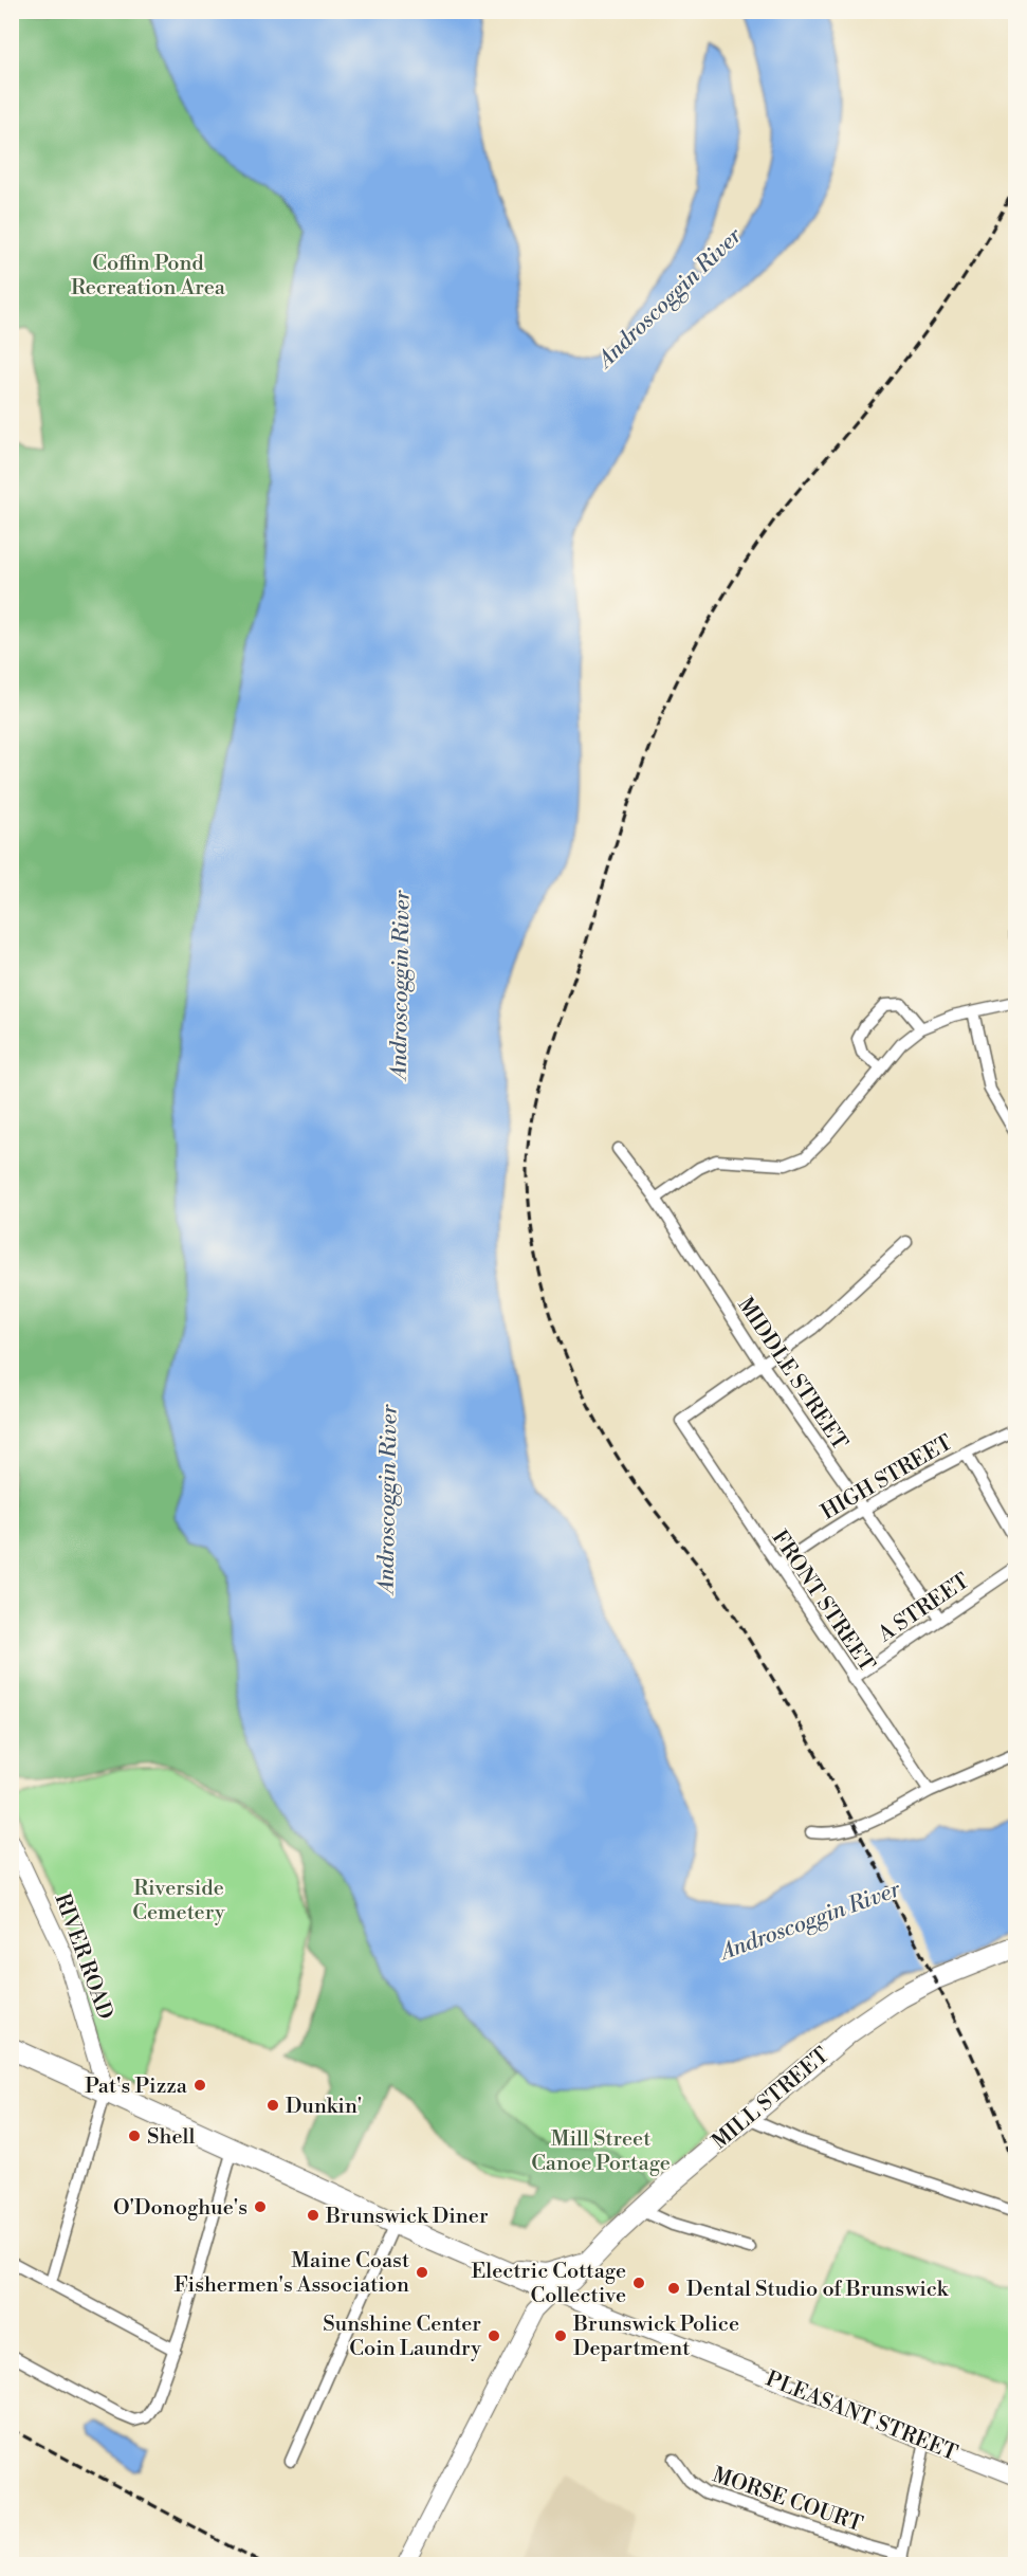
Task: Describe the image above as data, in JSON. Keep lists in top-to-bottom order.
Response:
{
  "streets": {
    "highway": ["MILL STREET", "PLEASANT STREET"],
    "street": [
      "MIDDLE STREET",
      "HIGH STREET",
      "FRONT STREET",
      "A STREET",
      "RIVER ROAD",
      "MORSE COURT"
    ]
  },
  "crossings": [
    ["MIDDLE STREET", "HIGH STREET"],
    ["MIDDLE STREET", "FRONT STREET"],
    ["MIDDLE STREET", "A STREET"],
    ["HIGH STREET", "FRONT STREET"],
    ["FRONT STREET", "A STREET"],
    ["RIVER ROAD", "PLEASANT STREET"],
    ["MILL STREET", "PLEASANT STREET"]
  ],
  "water": ["Androscoggin River"],
  "parks": ["Coffin Pond Recreation Area", "Riverside Cemetery", "Mill Street Canoe Portage"],
  "places": [
    "Pat's Pizza",
    "Dunkin'",
    "Shell",
    "O'Donoghue's",
    "Brunswick Diner",
    "Maine Coast Fishermen's Association",
    "Electric Cottage Collective",
    "Dental Studio of Brunswick",
    "Sunshine Center Coin Laundry",
    "Brunswick Police Department"
  ]
}
